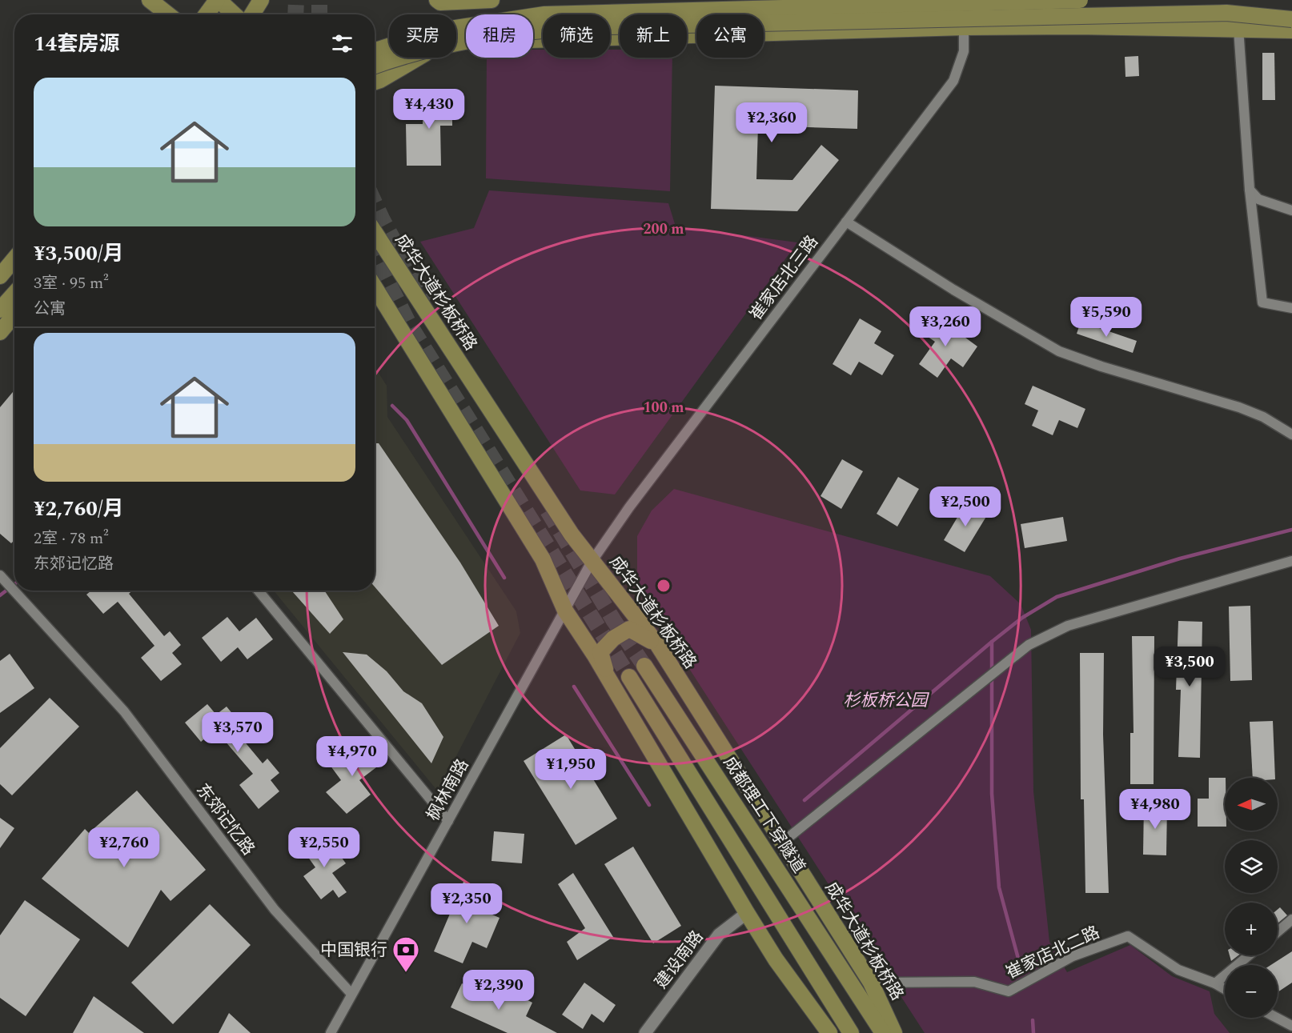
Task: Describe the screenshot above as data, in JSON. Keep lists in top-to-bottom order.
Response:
{
  "streets": {
    "main road": ["成华大道杉板桥路", "成都理工下穿隧道"],
    "street": [
      "崔家店北三路",
      "枫林南路",
      "东郊记忆路",
      "崔家店北二路",
      "建设南路"
    ]
  },
  "crossings": [
    ["崔家店北三路", "成华大道杉板桥路"],
    ["崔家店北三路", "枫林南路"],
    ["成华大道杉板桥路", "枫林南路"],
    ["成华大道杉板桥路", "崔家店北二路"],
    ["枫林南路", "东郊记忆路"]
  ],
  "parks": ["杉板桥公园"],
  "places": {
    "bank": ["中国银行"]
  },
  "north": "left",
  "page": {
    "chip": [
      "买房",
      "租房",
      "筛选",
      "新上",
      "公寓"
    ],
    "heading": "14套房源",
    "list": [
      {
        "name": "¥3,500/月",
        "note": "3室 · 95 m² · 公寓"
      },
      {
        "name": "¥2,760/月",
        "note": "2室 · 78 m² · 东郊记忆路"
      }
    ],
    "price": [
      "¥4,430",
      "¥2,360",
      "¥5,590",
      "¥3,260",
      "¥2,500",
      "¥3,500",
      "¥3,570",
      "¥4,970",
      "¥1,950",
      "¥4,980",
      "¥2,760",
      "¥2,550",
      "¥2,350",
      "¥2,390"
    ],
    "map_buttons": ["+", "−"]
  },
  "rings": ["200 m", "100 m"]
}
